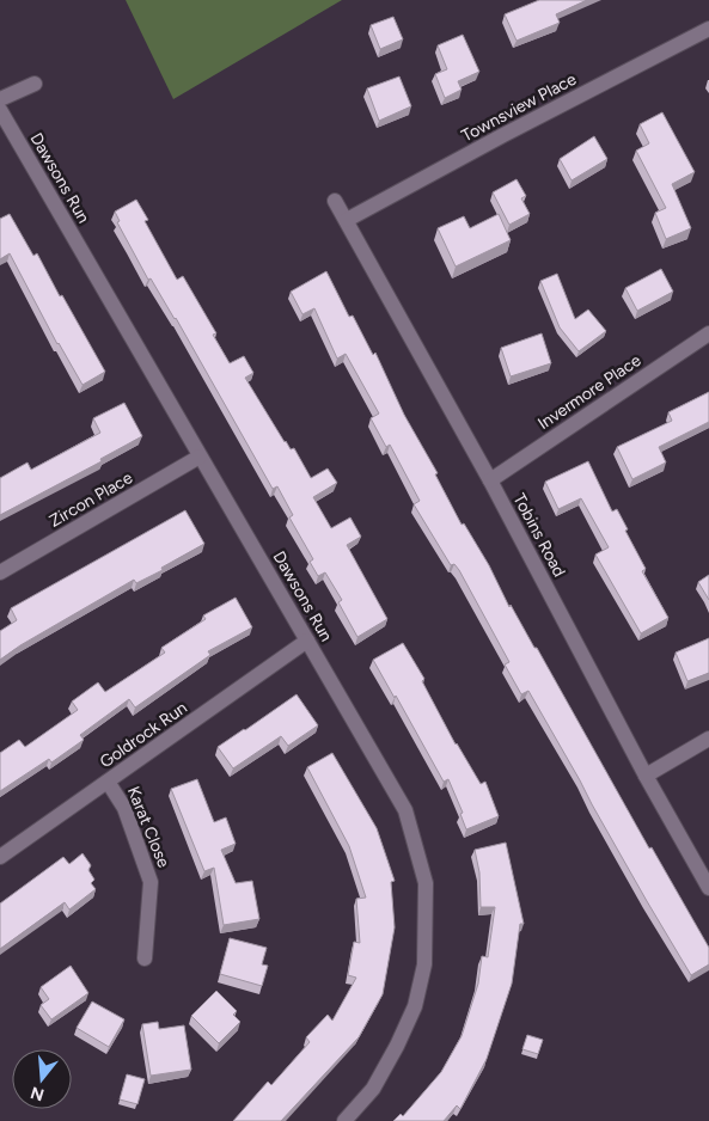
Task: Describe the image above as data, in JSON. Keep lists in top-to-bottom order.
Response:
{
  "streets": {
    "street": [
      "Townsview Place",
      "Dawsons Run",
      "Invermore Place",
      "Zircon Place",
      "Tobins Road",
      "Goldrock Run",
      "Karat Close"
    ]
  },
  "crossings": [
    ["Townsview Place", "Tobins Road"],
    ["Dawsons Run", "Zircon Place"],
    ["Dawsons Run", "Goldrock Run"],
    ["Invermore Place", "Tobins Road"],
    ["Goldrock Run", "Karat Close"]
  ],
  "north": "bottom"
}
